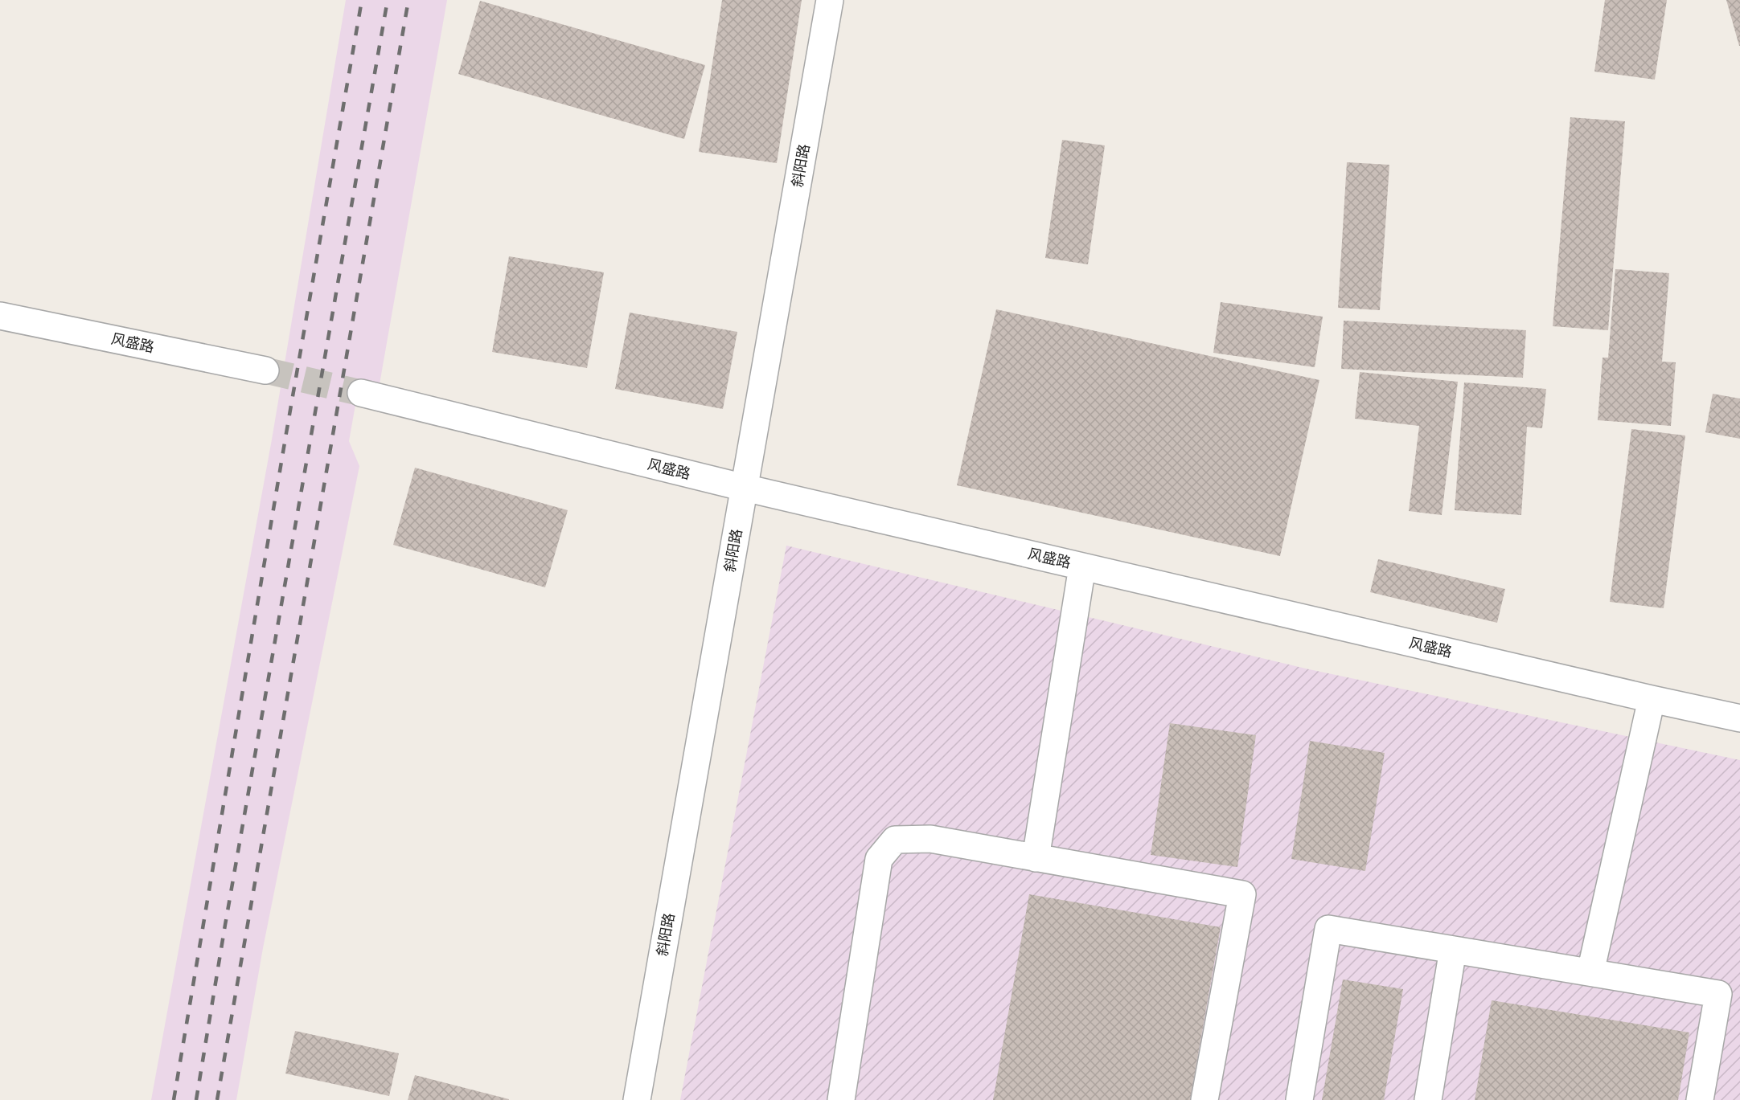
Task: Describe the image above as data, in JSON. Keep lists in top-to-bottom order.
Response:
{
  "streets": {
    "street": ["斜阳路", "风盛路"]
  },
  "crossings": [
    ["斜阳路", "风盛路"]
  ]
}
